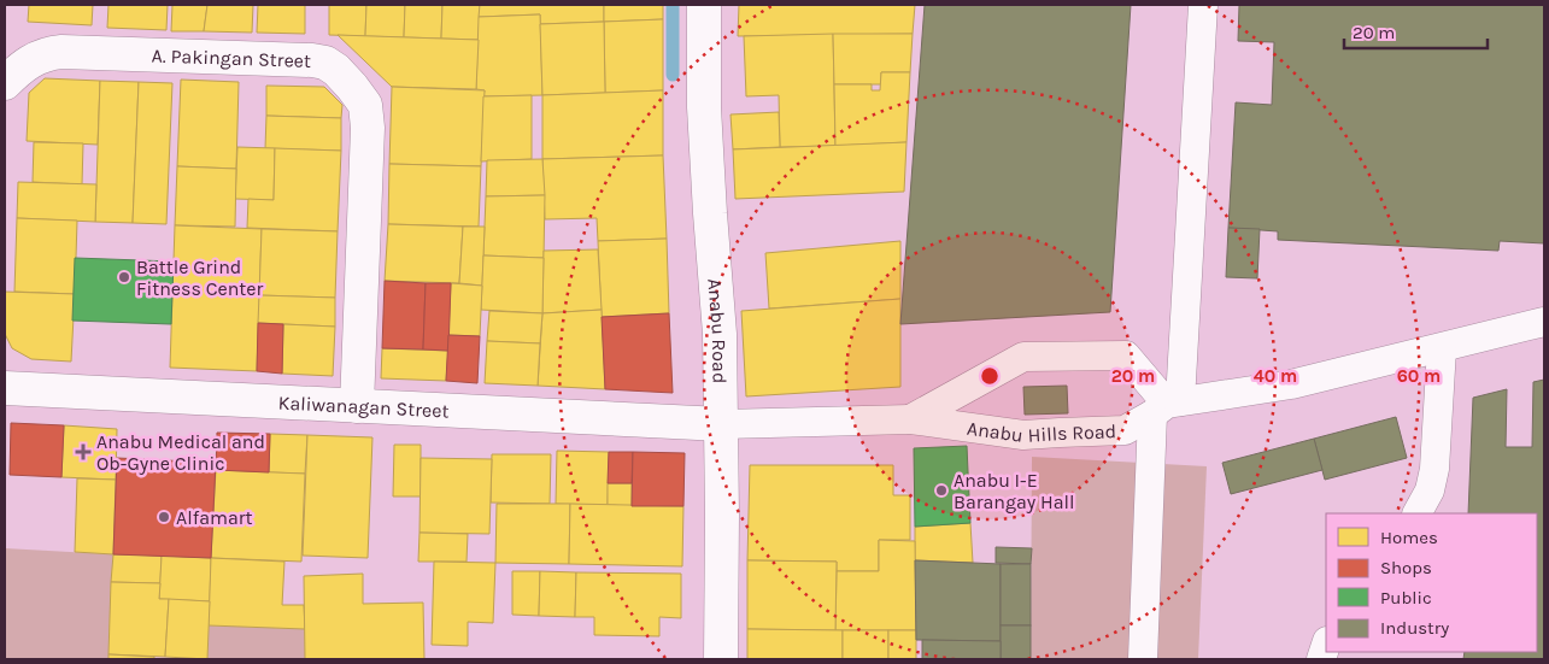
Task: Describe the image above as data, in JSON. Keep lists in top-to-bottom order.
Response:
{
  "streets": {
    "street": ["A. Pakingan Street", "Anabu Road", "Kaliwanagan Street"],
    "lane": ["Anabu Hills Road"]
  },
  "crossings": [
    ["A. Pakingan Street", "Kaliwanagan Street"],
    ["Anabu Road", "Kaliwanagan Street"],
    ["Anabu Road", "Anabu Hills Road"],
    ["Kaliwanagan Street", "Anabu Hills Road"]
  ],
  "places": {
    "other": ["Battle Grind Fitness Center", "Anabu I-E Barangay Hall", "Alfamart"],
    "health": ["Anabu Medical and Ob-Gyne Clinic"]
  },
  "legend": [
    "Homes",
    "Shops",
    "Public",
    "Industry"
  ],
  "scale_bar": "20 m",
  "rings": ["20 m", "40 m", "60 m"]
}
